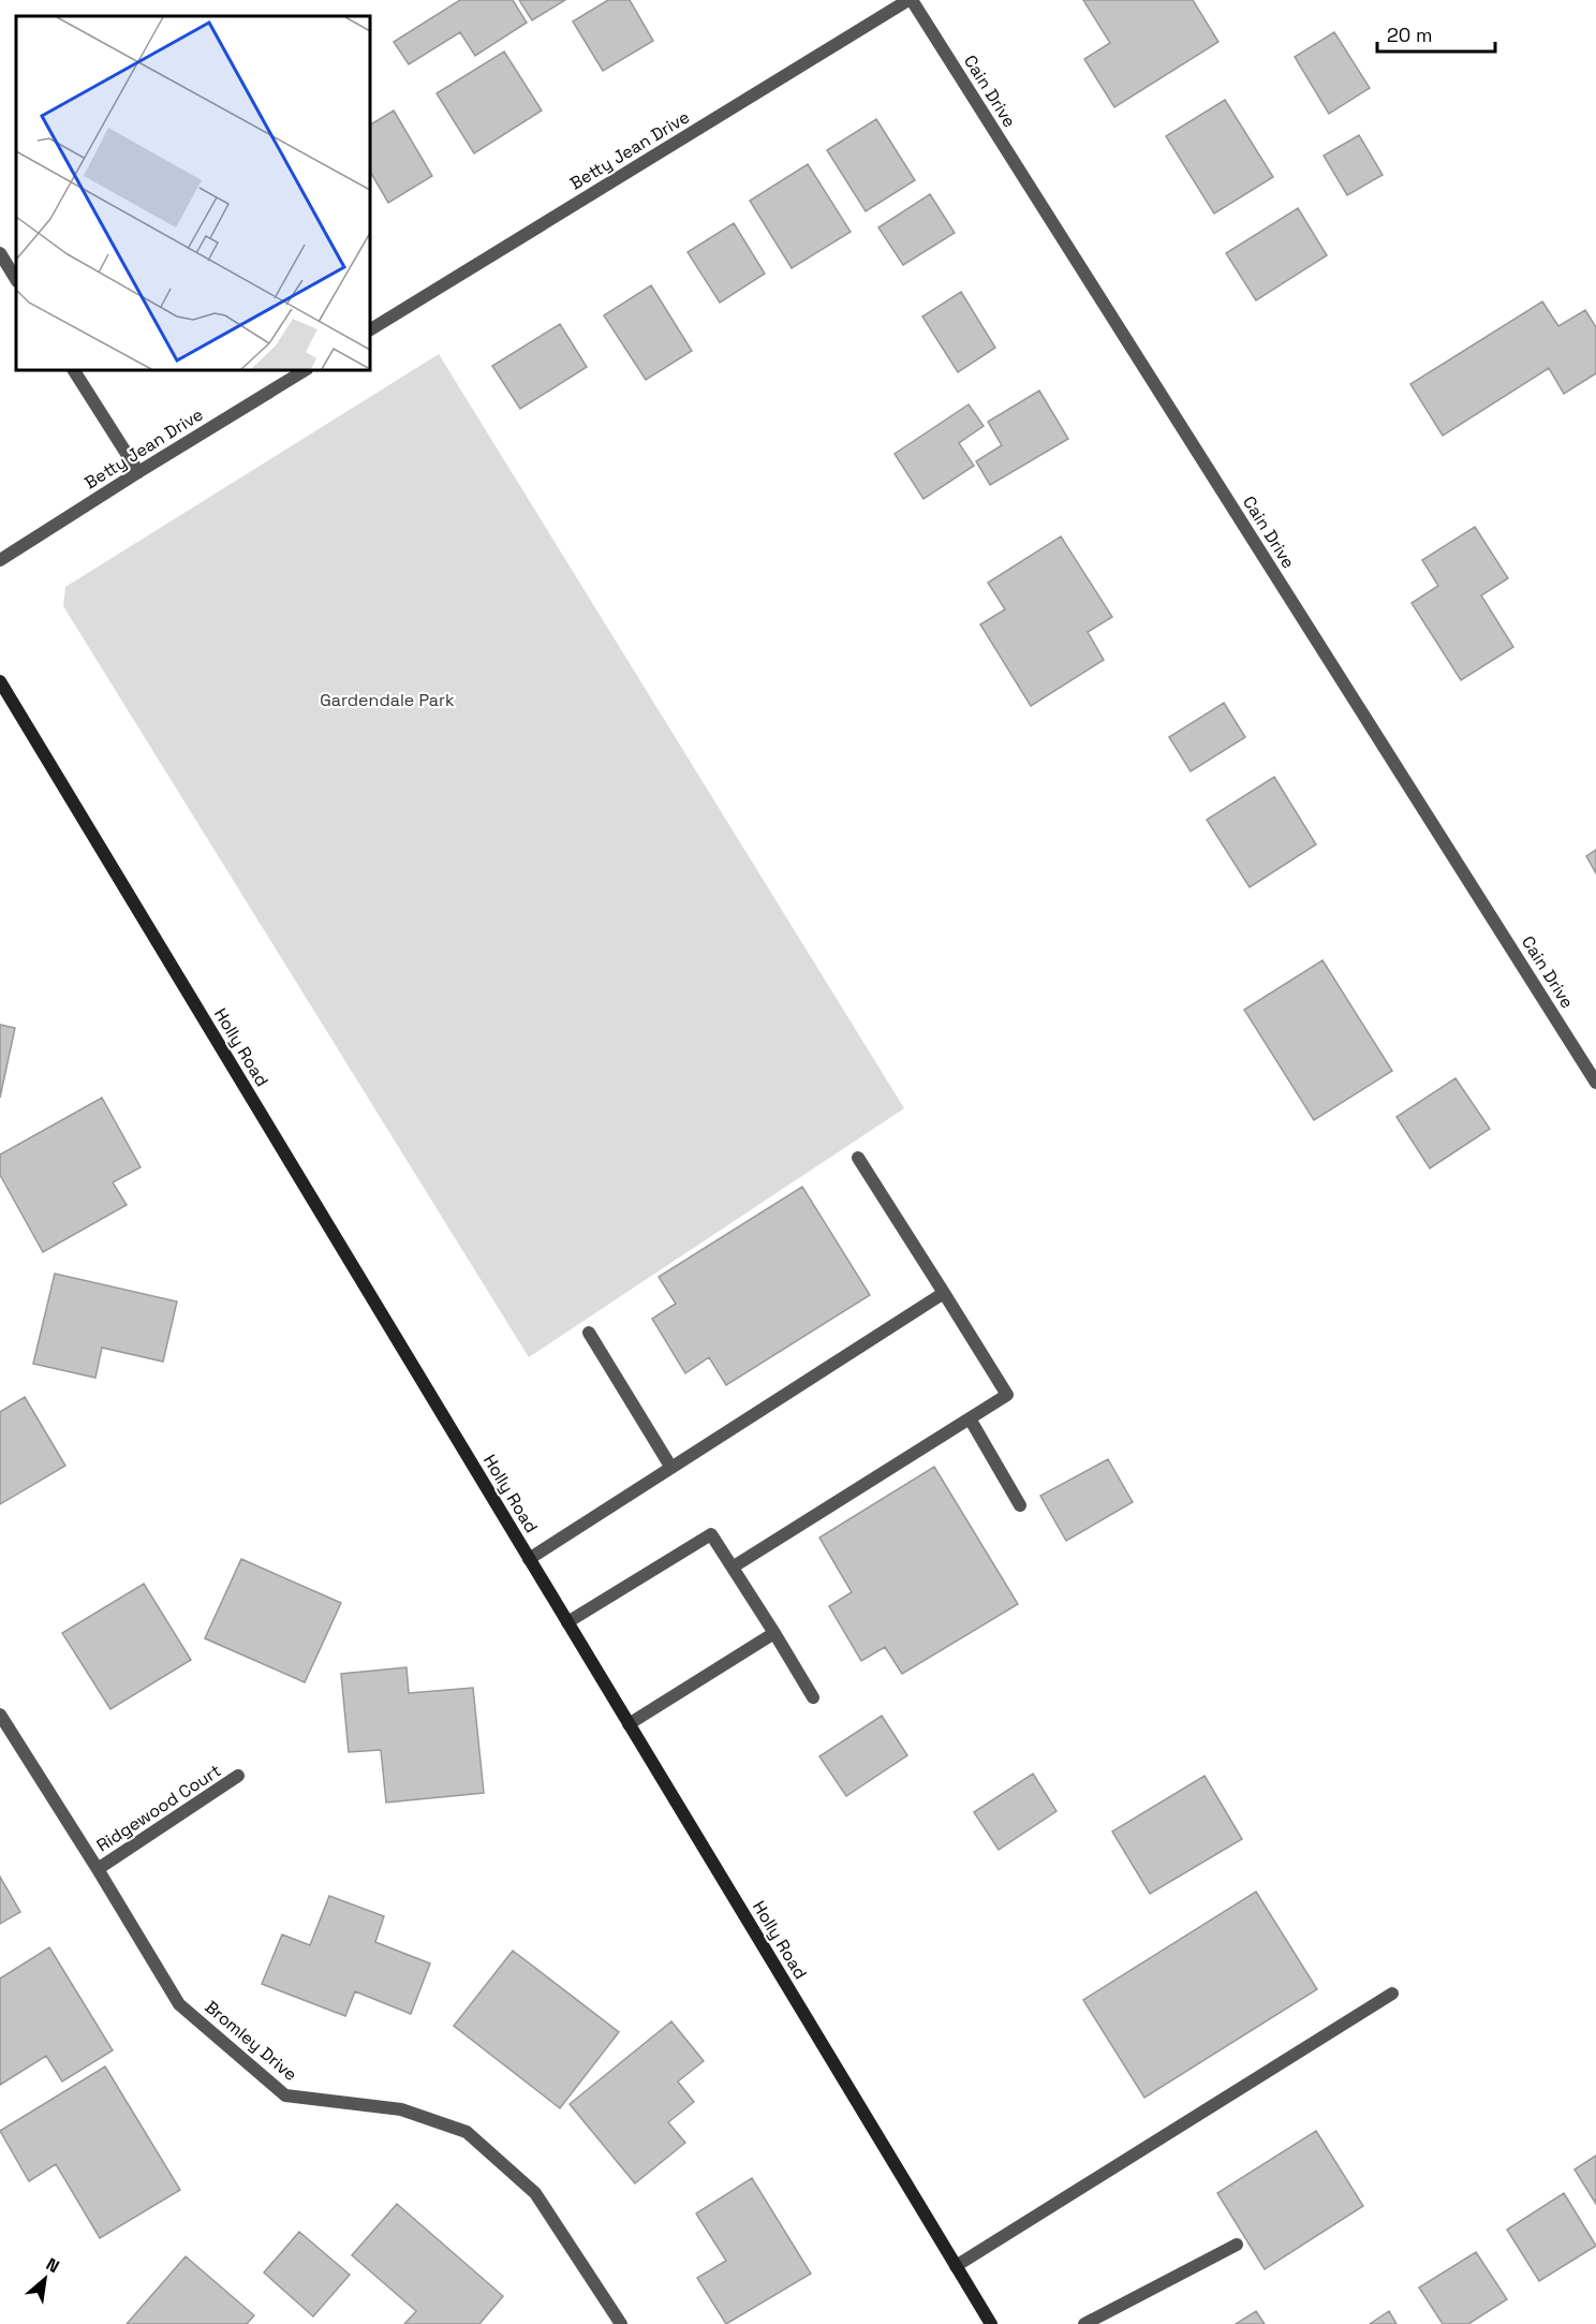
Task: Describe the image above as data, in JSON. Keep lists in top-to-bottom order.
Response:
{
  "streets": {
    "main road": ["Holly Road"],
    "street": [
      "Cain Drive",
      "Betty Jean Drive",
      "Ridgewood Court",
      "Bromley Drive"
    ]
  },
  "crossings": [
    ["Cain Drive", "Betty Jean Drive"],
    ["Ridgewood Court", "Bromley Drive"]
  ],
  "parks": ["Gardendale Park"],
  "scale_bar": "20 m",
  "north": "top right"
}
